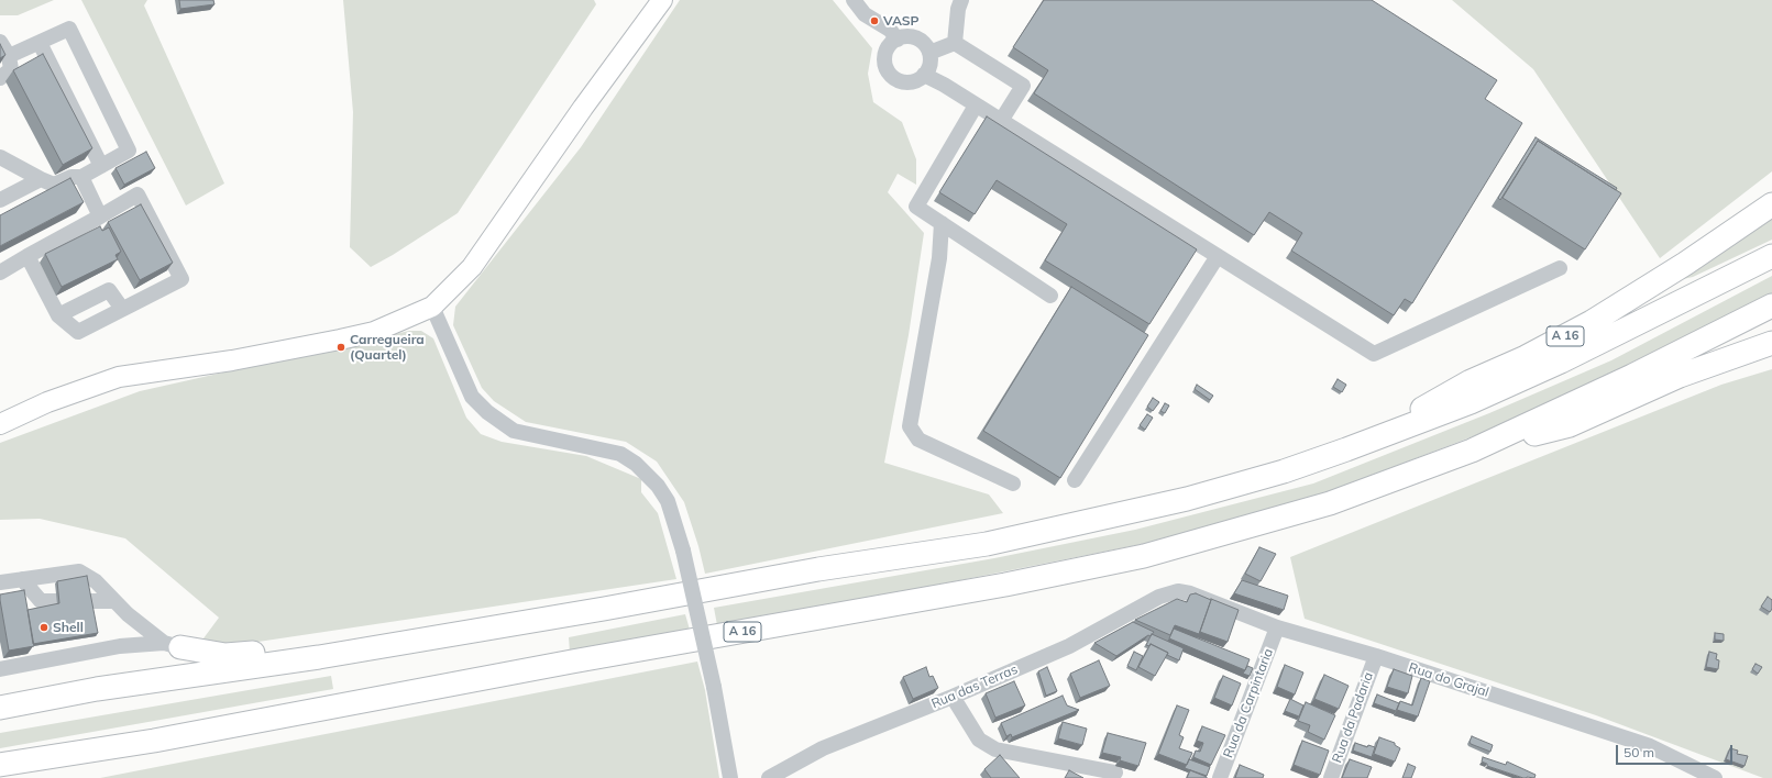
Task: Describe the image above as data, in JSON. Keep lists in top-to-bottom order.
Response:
{
  "streets": {
    "highway": ["A 16"],
    "street": [
      "Rua do Grajal",
      "Rua das Terras",
      "Rua da Carpintaria",
      "Rua da Padaria"
    ]
  },
  "crossings": [
    ["Rua do Grajal", "Rua das Terras"],
    ["Rua do Grajal", "Rua da Carpintaria"],
    ["Rua do Grajal", "Rua da Padaria"]
  ],
  "places": ["VASP", "Carregueira (Quartel)", "Shell"],
  "scale_bar": "50 m"
}
